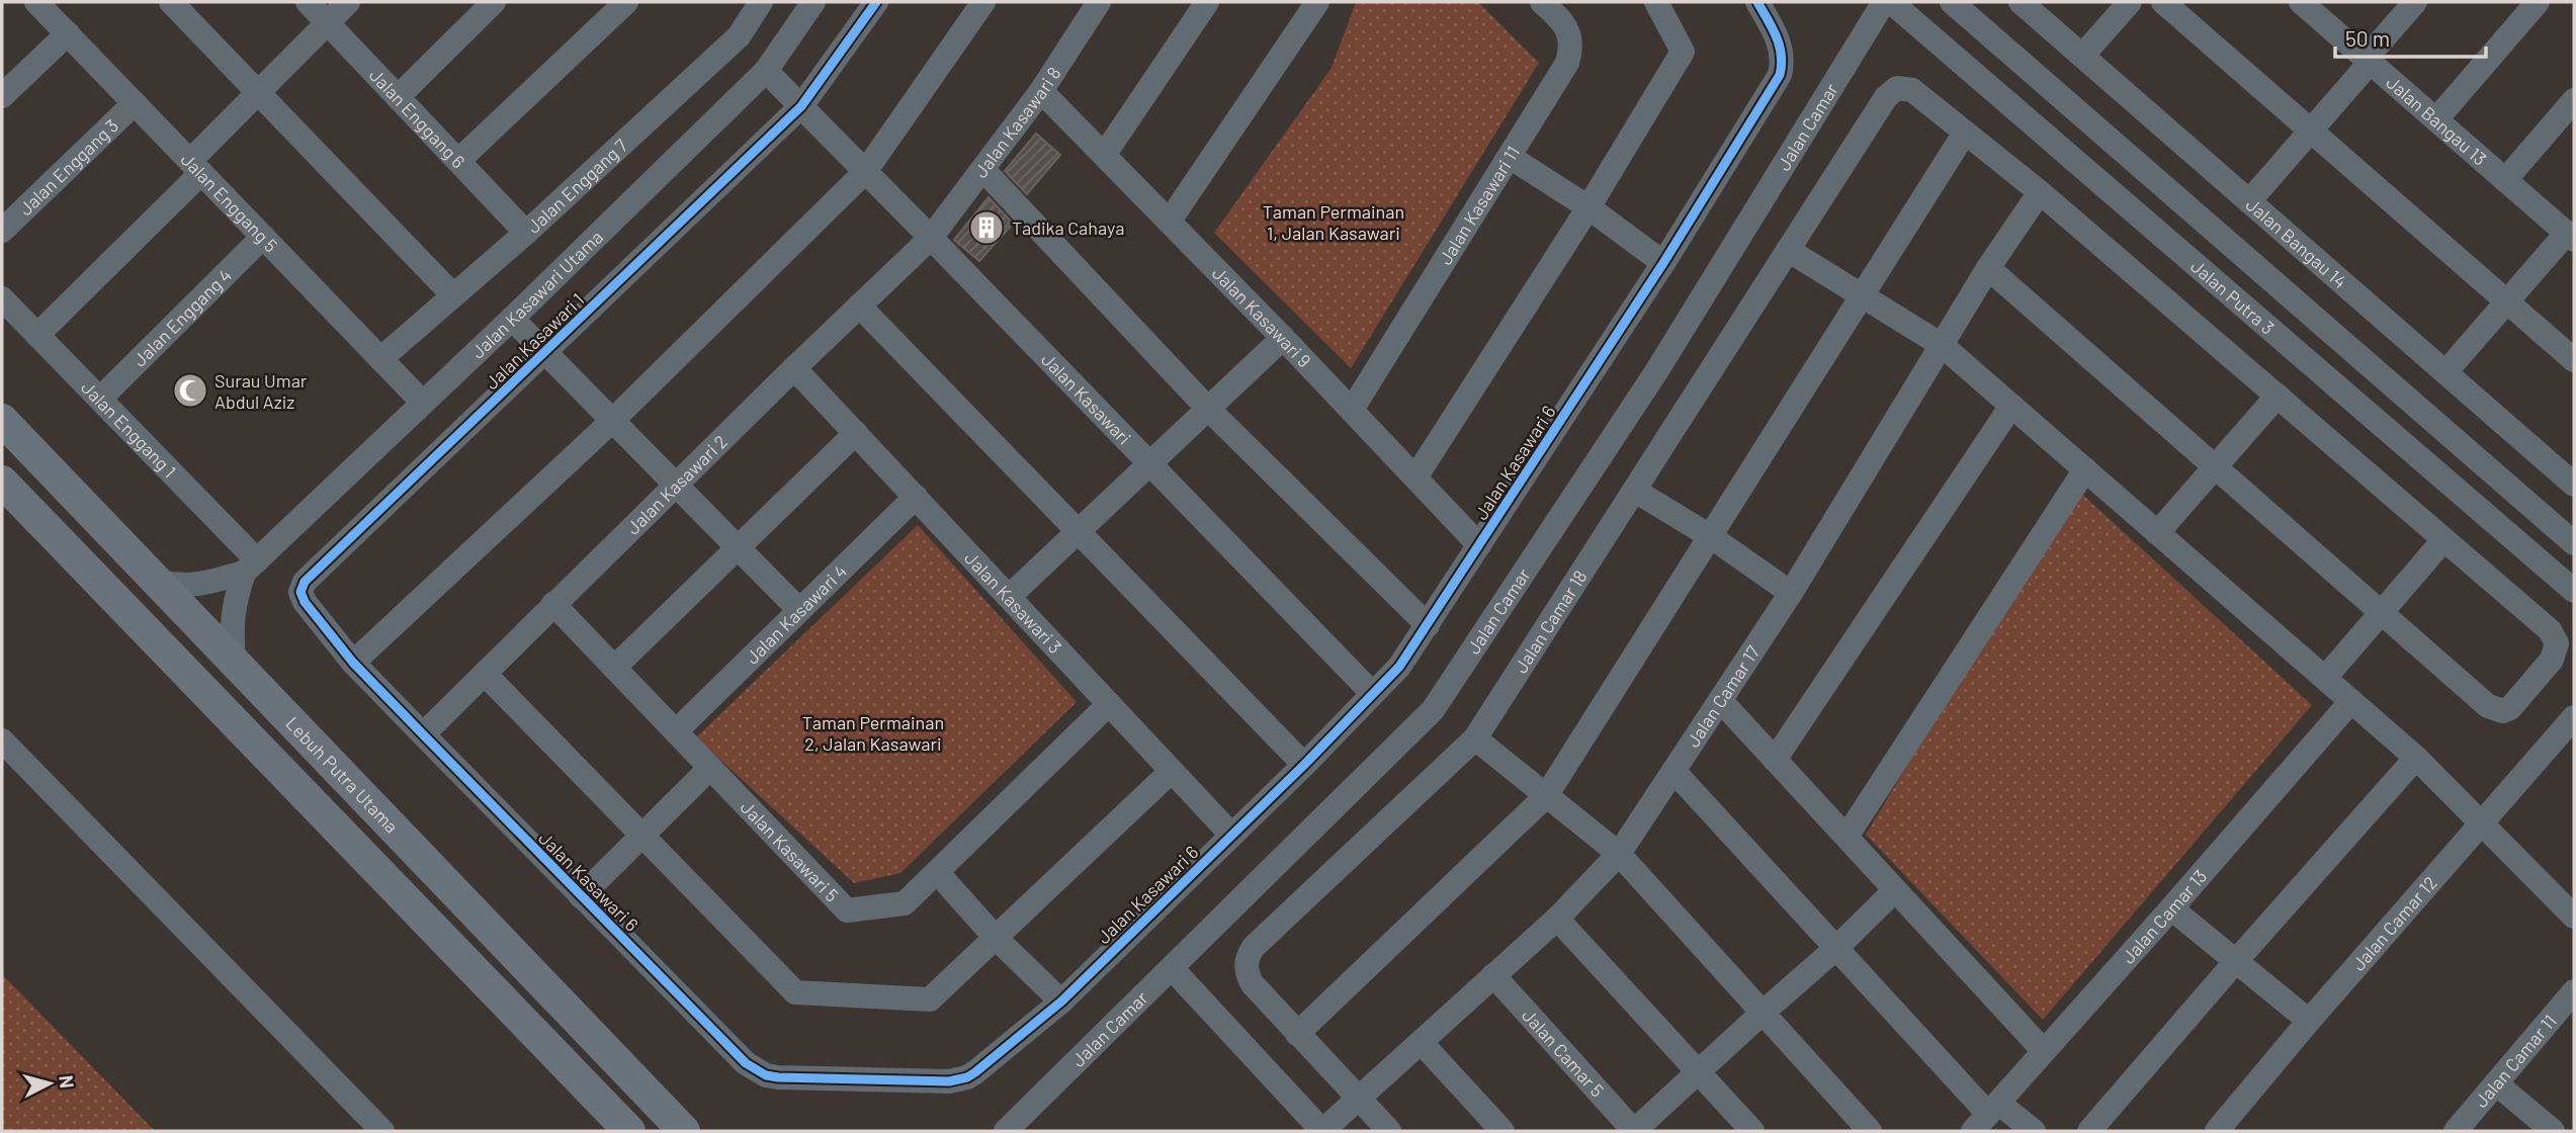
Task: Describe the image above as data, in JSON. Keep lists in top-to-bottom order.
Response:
{
  "streets": {
    "main road": ["Lebuh Putra Utama"],
    "street": [
      "Jalan Enggang 6",
      "Jalan Bangau 13",
      "Jalan Kasawari 8",
      "Jalan Camar",
      "Jalan Enggang 3",
      "Jalan Enggang 7",
      "Jalan Enggang 5",
      "Jalan Kasawari 11",
      "Jalan Bangau 14",
      "Jalan Kasawari Utama",
      "Jalan Putra 3",
      "Jalan Kasawari 9",
      "Jalan Enggang 4",
      "Jalan Kasawari 1",
      "Jalan Kasawari",
      "Jalan Enggang 1",
      "Jalan Kasawari 6",
      "Jalan Kasawari 2",
      "Jalan Kasawari 3",
      "Jalan Kasawari 4",
      "Jalan Camar 18",
      "Jalan Camar 17",
      "Jalan Kasawari 5",
      "Jalan Camar 13",
      "Jalan Camar 12",
      "Jalan Camar 5",
      "Jalan Camar 11"
    ]
  },
  "crossings": [
    ["Jalan Enggang 6", "Jalan Enggang 7"],
    ["Jalan Kasawari 8", "Jalan Kasawari 9"],
    ["Jalan Kasawari 8", "Jalan Kasawari"],
    ["Jalan Kasawari 8", "Jalan Kasawari 2"],
    ["Jalan Enggang 3", "Jalan Enggang 5"],
    ["Jalan Enggang 7", "Jalan Enggang 5"],
    ["Jalan Enggang 5", "Jalan Kasawari Utama"],
    ["Jalan Enggang 5", "Jalan Enggang 4"],
    ["Jalan Kasawari 11", "Jalan Kasawari 9"],
    ["Jalan Kasawari Utama", "Jalan Kasawari"],
    ["Jalan Kasawari Utama", "Jalan Enggang 1"],
    ["Jalan Kasawari 9", "Jalan Kasawari 6"],
    ["Jalan Enggang 4", "Jalan Enggang 1"],
    ["Jalan Kasawari 1", "Jalan Kasawari"],
    ["Jalan Kasawari 1", "Jalan Kasawari 6"],
    ["Jalan Kasawari", "Jalan Kasawari 6"],
    ["Jalan Kasawari", "Jalan Kasawari 2"],
    ["Jalan Kasawari 6", "Jalan Kasawari 2"],
    ["Jalan Kasawari 6", "Jalan Kasawari 3"],
    ["Jalan Kasawari 2", "Jalan Kasawari 3"],
    ["Jalan Kasawari 2", "Jalan Kasawari 5"],
    ["Jalan Kasawari 3", "Jalan Kasawari 4"],
    ["Jalan Kasawari 3", "Jalan Kasawari 5"],
    ["Jalan Kasawari 4", "Jalan Kasawari 5"],
    ["Jalan Camar 18", "Jalan Camar 17"],
    ["Jalan Camar 17", "Jalan Camar 5"]
  ],
  "parks": ["Taman Permainan 1, Jalan Kasawari", "Taman Permainan 2, Jalan Kasawari"],
  "places": {
    "building": ["Tadika Cahaya"],
    "mosque": ["Surau Umar Abdul Aziz"]
  },
  "scale_bar": "50 m",
  "north": "right"
}
